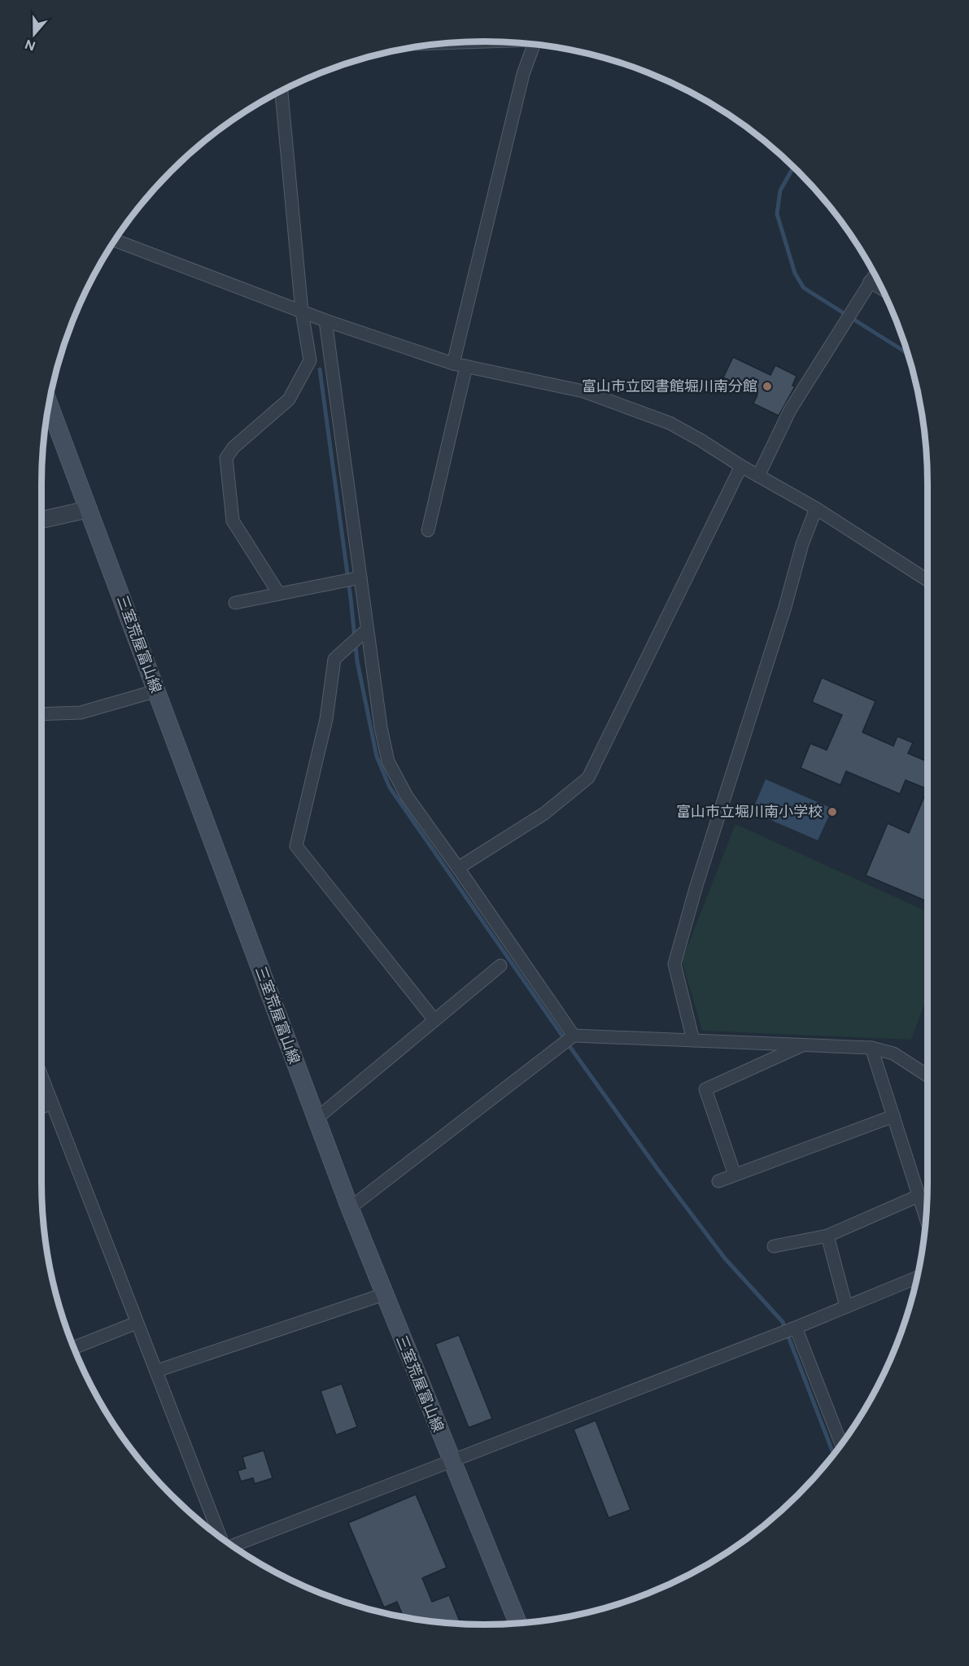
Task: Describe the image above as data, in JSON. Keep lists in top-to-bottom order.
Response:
{
  "streets": {
    "main road": ["三室荒屋富山線"]
  },
  "places": ["富山市立図書館堀川南分館", "富山市立堀川南小学校"],
  "north": "bottom"
}
